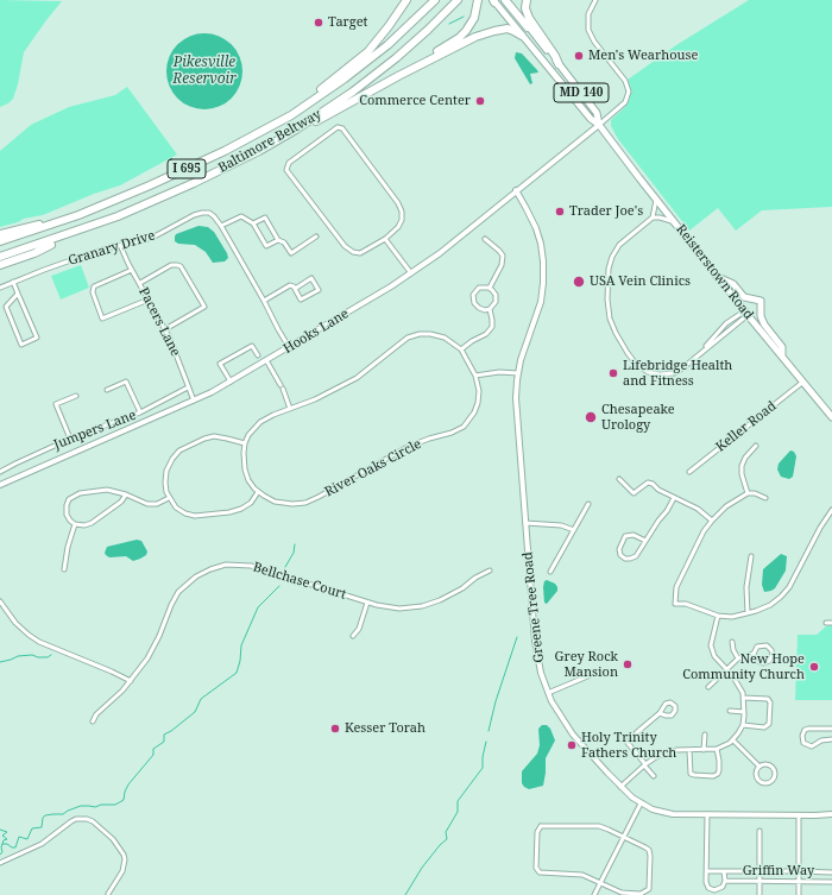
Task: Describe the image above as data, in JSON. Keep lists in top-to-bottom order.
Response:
{
  "streets": {
    "highway": ["Baltimore Beltway", "I 695"],
    "main road": ["MD 140", "Reisterstown Road"],
    "street": [
      "Granary Drive",
      "Pacers Lane",
      "Hooks Lane",
      "Keller Road",
      "Jumpers Lane",
      "River Oaks Circle",
      "Bellchase Court",
      "Greene Tree Road",
      "Griffin Way"
    ]
  },
  "crossings": [
    ["Granary Drive", "Pacers Lane"],
    ["Granary Drive", "Hooks Lane"],
    ["Reisterstown Road", "Hooks Lane"],
    ["Reisterstown Road", "Keller Road"],
    ["Pacers Lane", "Hooks Lane"],
    ["Pacers Lane", "Jumpers Lane"],
    ["Hooks Lane", "Greene Tree Road"],
    ["Greene Tree Road", "Griffin Way"]
  ],
  "water": ["Pikesville Reservoir"],
  "places": [
    "Target",
    "Men's Wearhouse",
    "Commerce Center",
    "Trader Joe's",
    "USA Vein Clinics",
    "Lifebridge Health and Fitness",
    "Chesapeake Urology",
    "Grey Rock Mansion",
    "New Hope Community Church",
    "Kesser Torah",
    "Holy Trinity Fathers Church"
  ]
}
